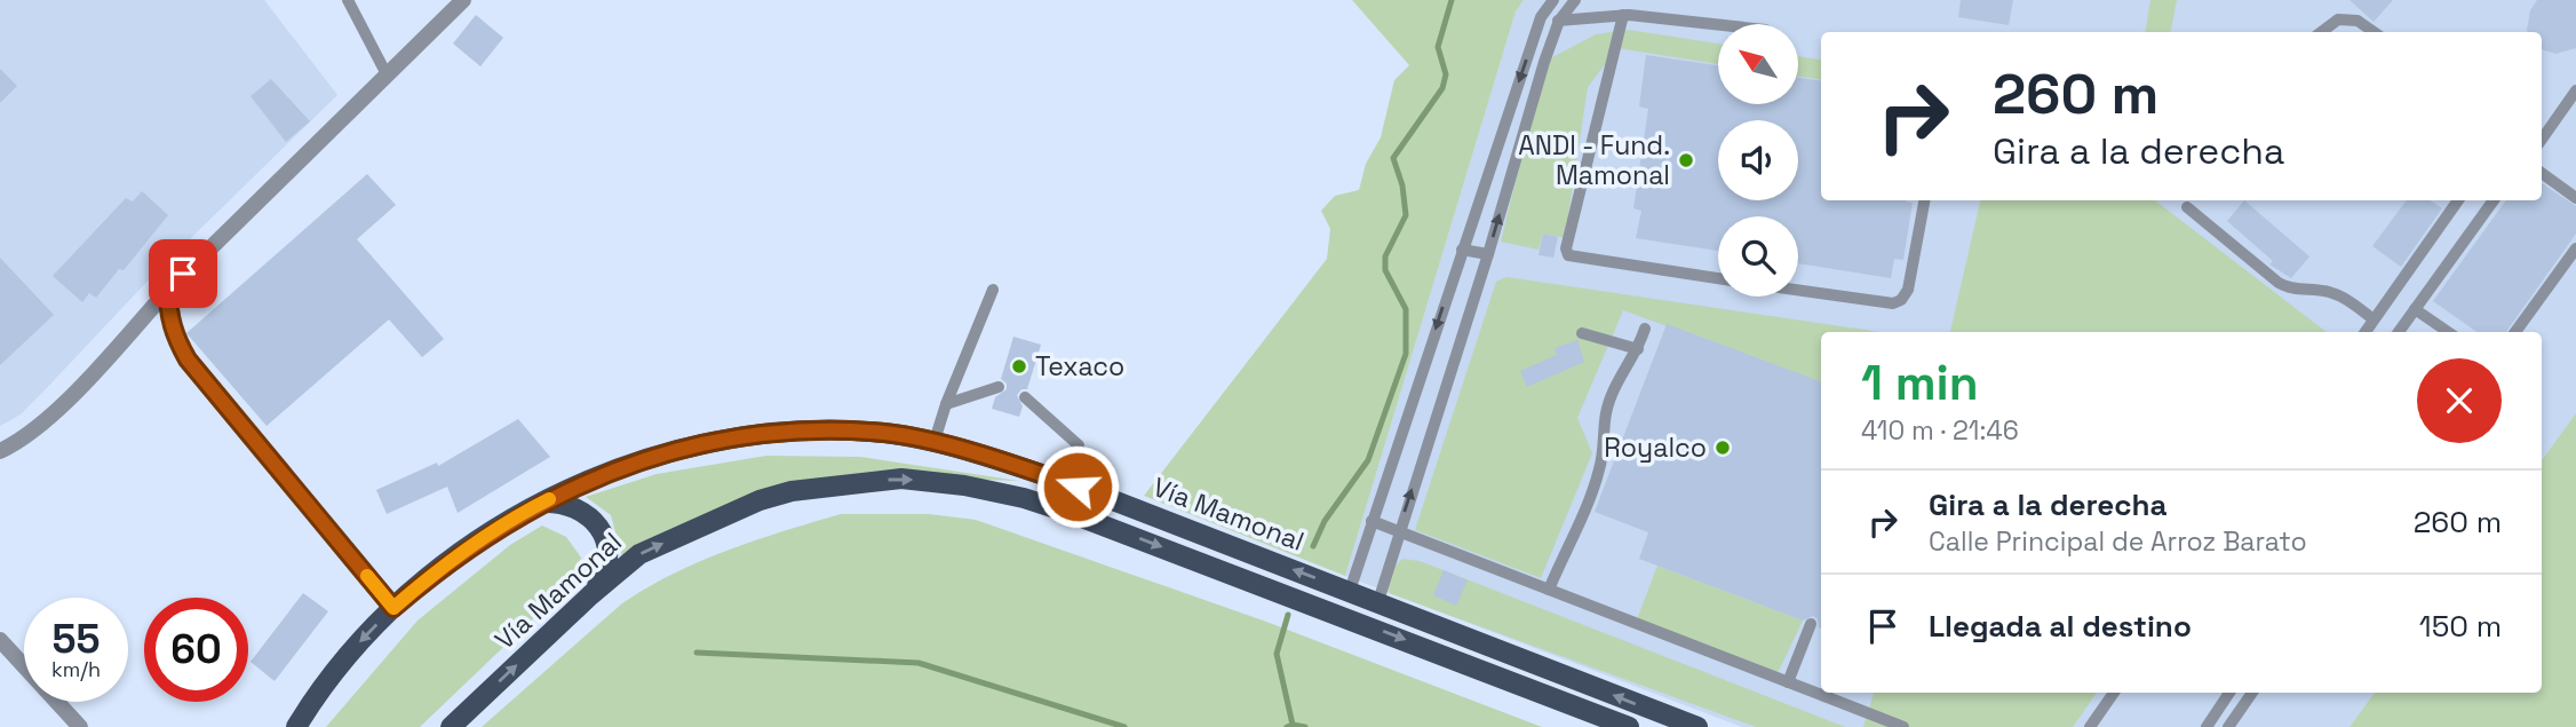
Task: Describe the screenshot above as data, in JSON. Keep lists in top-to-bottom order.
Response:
{
  "streets": {
    "main road": ["Vía Mamonal"]
  },
  "places": ["ANDI - Fund. Mamonal", "Texaco", "Royalco"],
  "north": "top left",
  "page": {
    "turn": ["260 m", "Gira a la derecha"],
    "heading": ["1 min", "410 m · 21:46"],
    "list": [
      {
        "name": "Gira a la derecha",
        "note": "Calle Principal de Arroz Barato",
        "value": "260 m"
      },
      {
        "name": "Llegada al destino",
        "value": "150 m"
      }
    ],
    "speed": "55 km/h",
    "limit": "60"
  }
}
